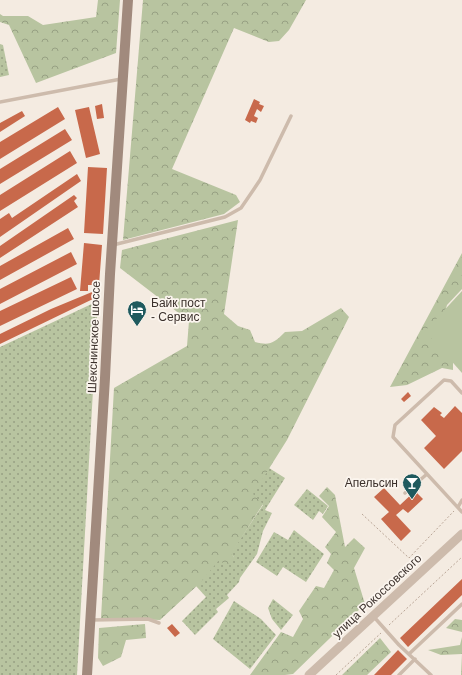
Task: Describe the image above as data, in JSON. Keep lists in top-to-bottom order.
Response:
{
  "streets": {
    "main road": ["Шекснинское шоссе"],
    "street": ["улица Рокоссовского"]
  },
  "places": {
    "hotel": ["Байк пост - Сервис"],
    "bar": ["Апельсин"]
  }
}
